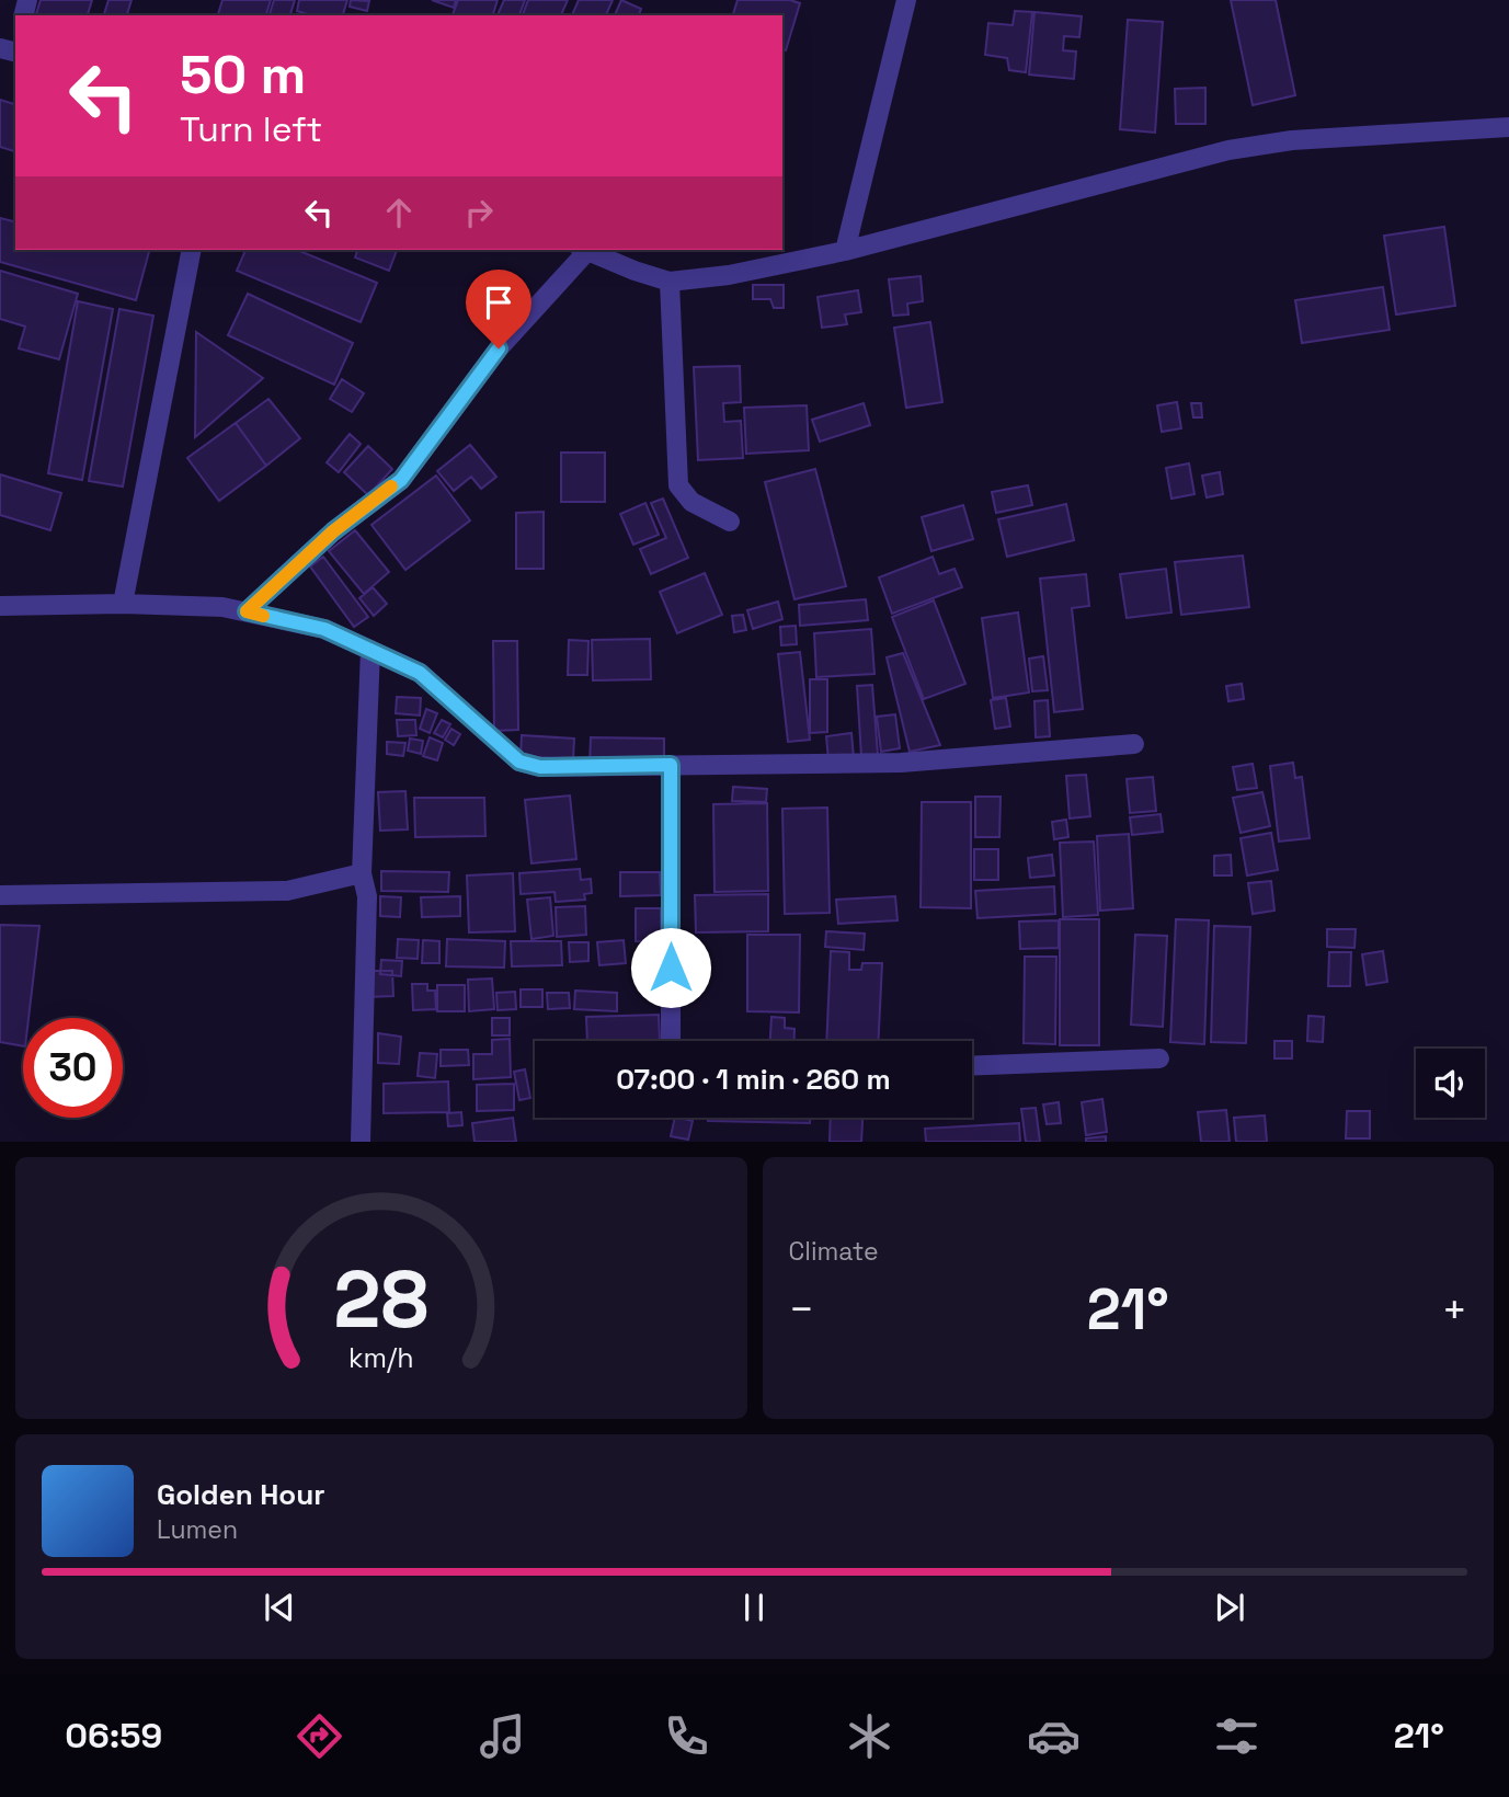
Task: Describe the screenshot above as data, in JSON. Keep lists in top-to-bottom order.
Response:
{
  "page": {
    "turn": ["50 m", "Turn left"],
    "limit": "30",
    "trip": "07:00 · 1 min · 260 m",
    "tile": "Climate",
    "heat": ["−", "21°", "+"],
    "song": ["Golden Hour", "Lumen"],
    "tabs": ["06:59", "21°"],
    "gauge": ["28", "km/h"]
  }
}
